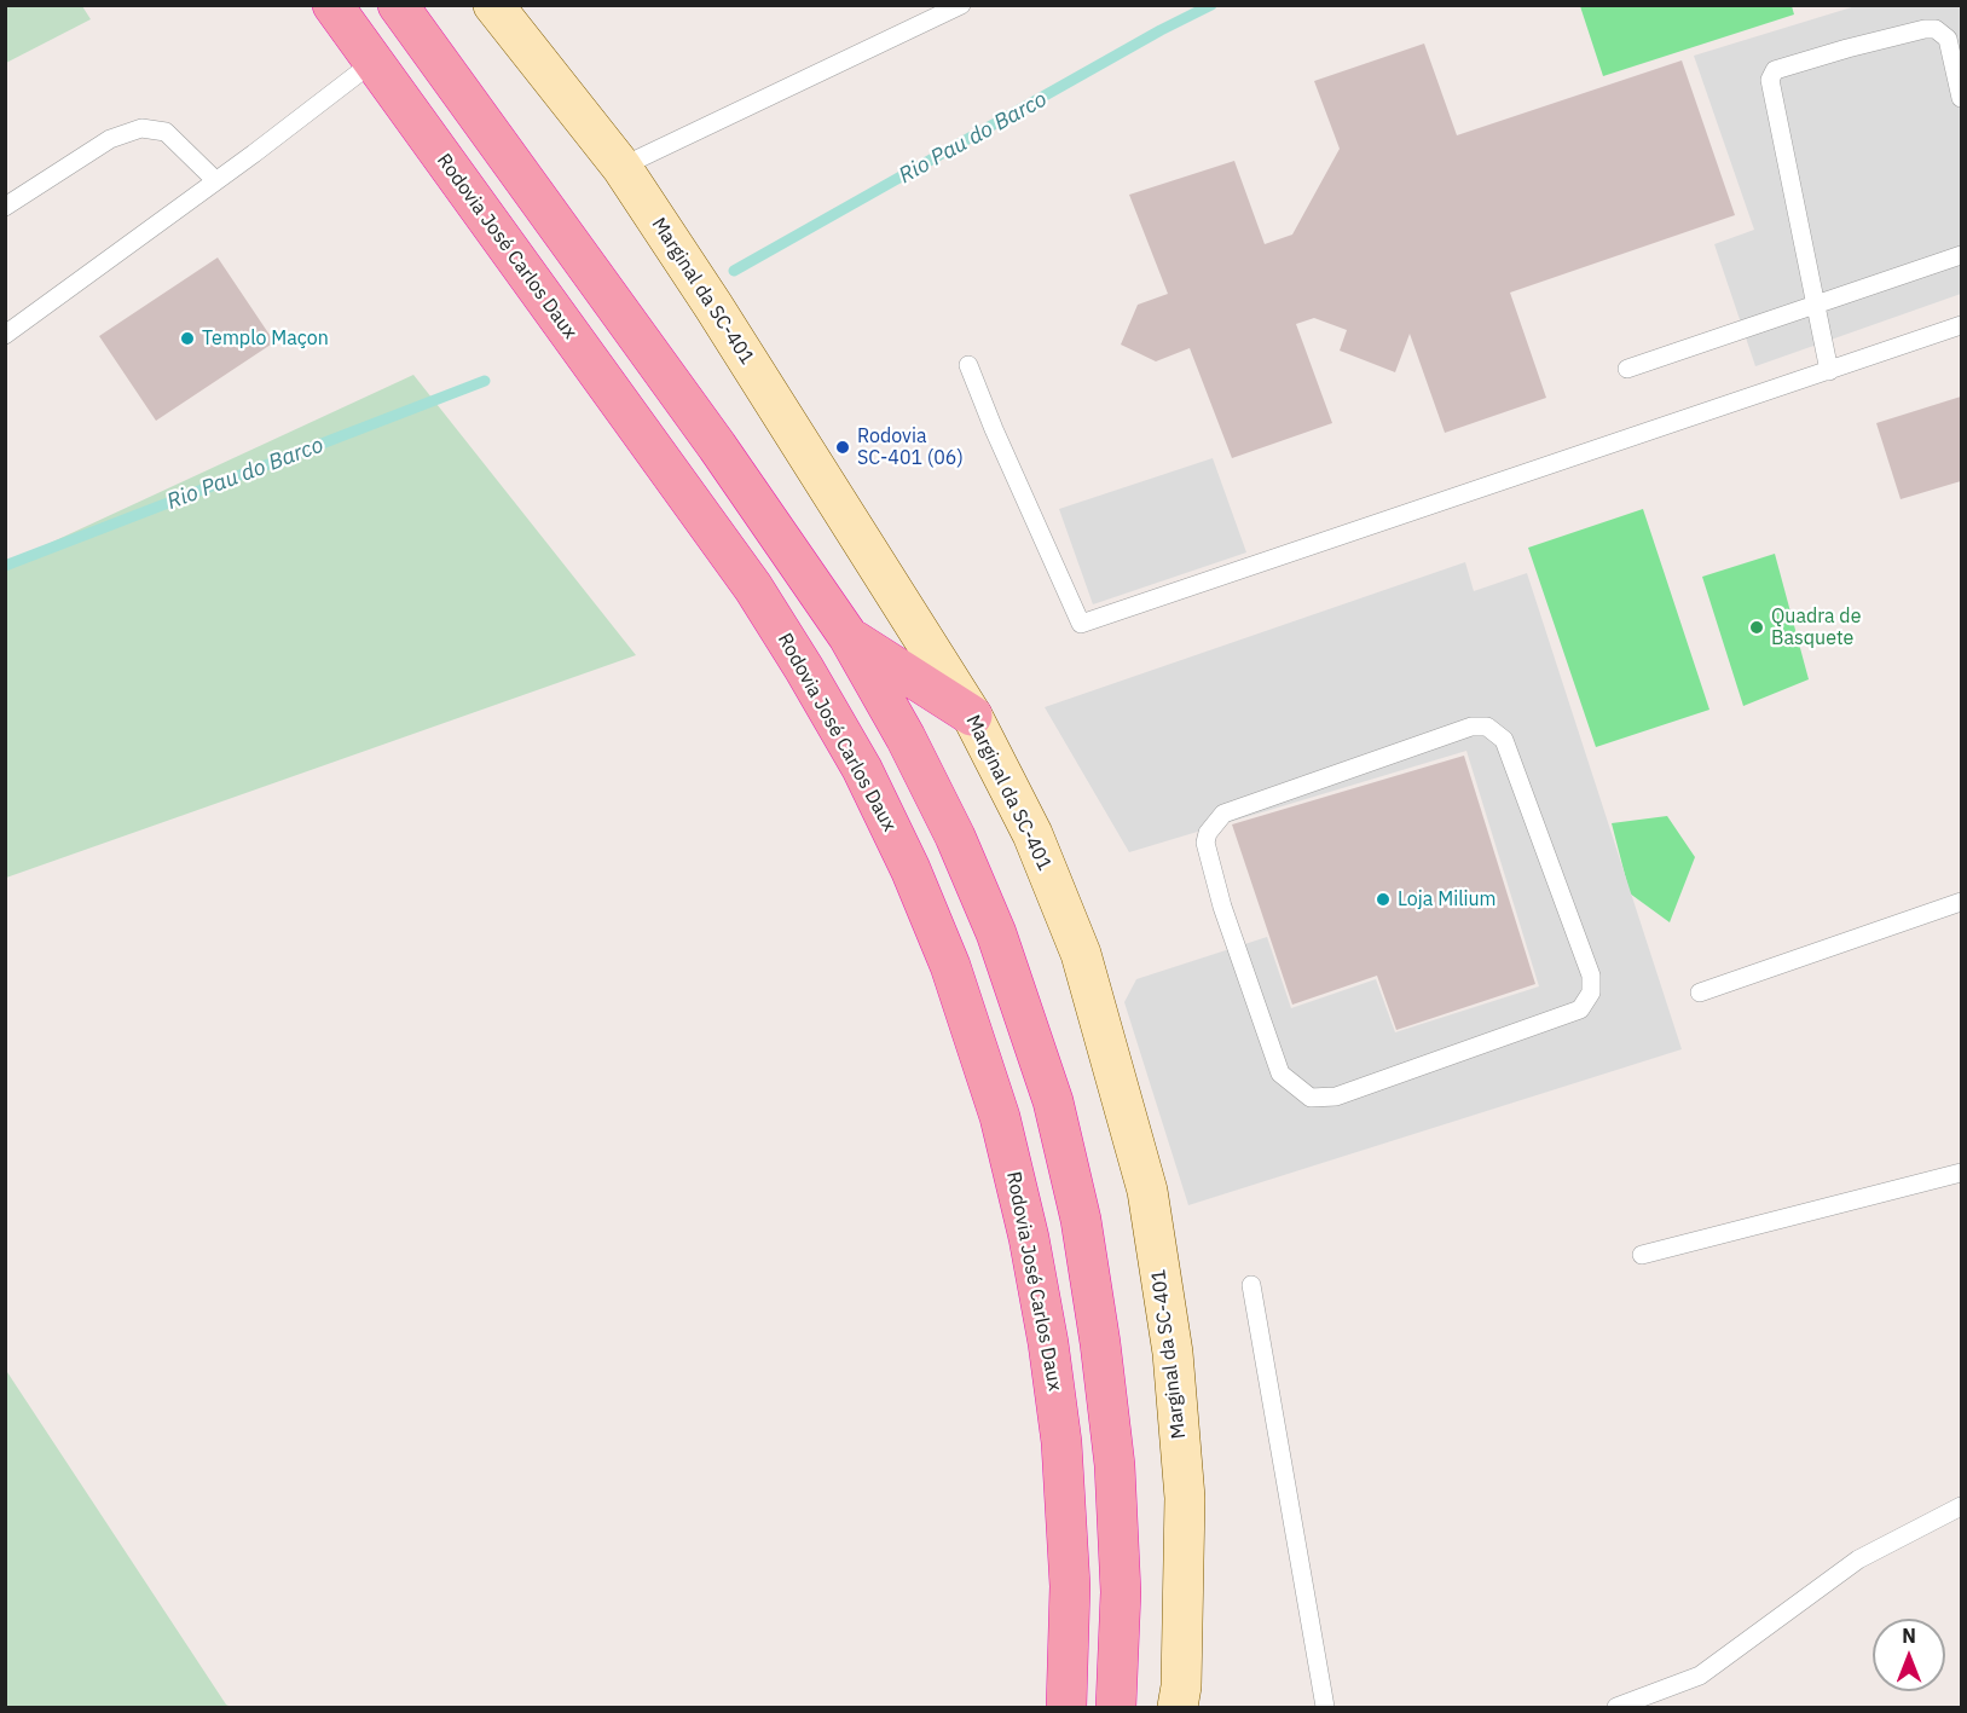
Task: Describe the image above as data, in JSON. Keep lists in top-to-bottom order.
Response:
{
  "streets": {
    "highway": ["Rodovia José Carlos Daux"],
    "main road": ["Marginal da SC-401"]
  },
  "water": ["Rio Pau do Barco"],
  "places": [
    "Templo Maçon",
    "Rodovia SC-401 (06)",
    "Quadra de Basquete",
    "Loja Milium"
  ],
  "north": "top"
}
